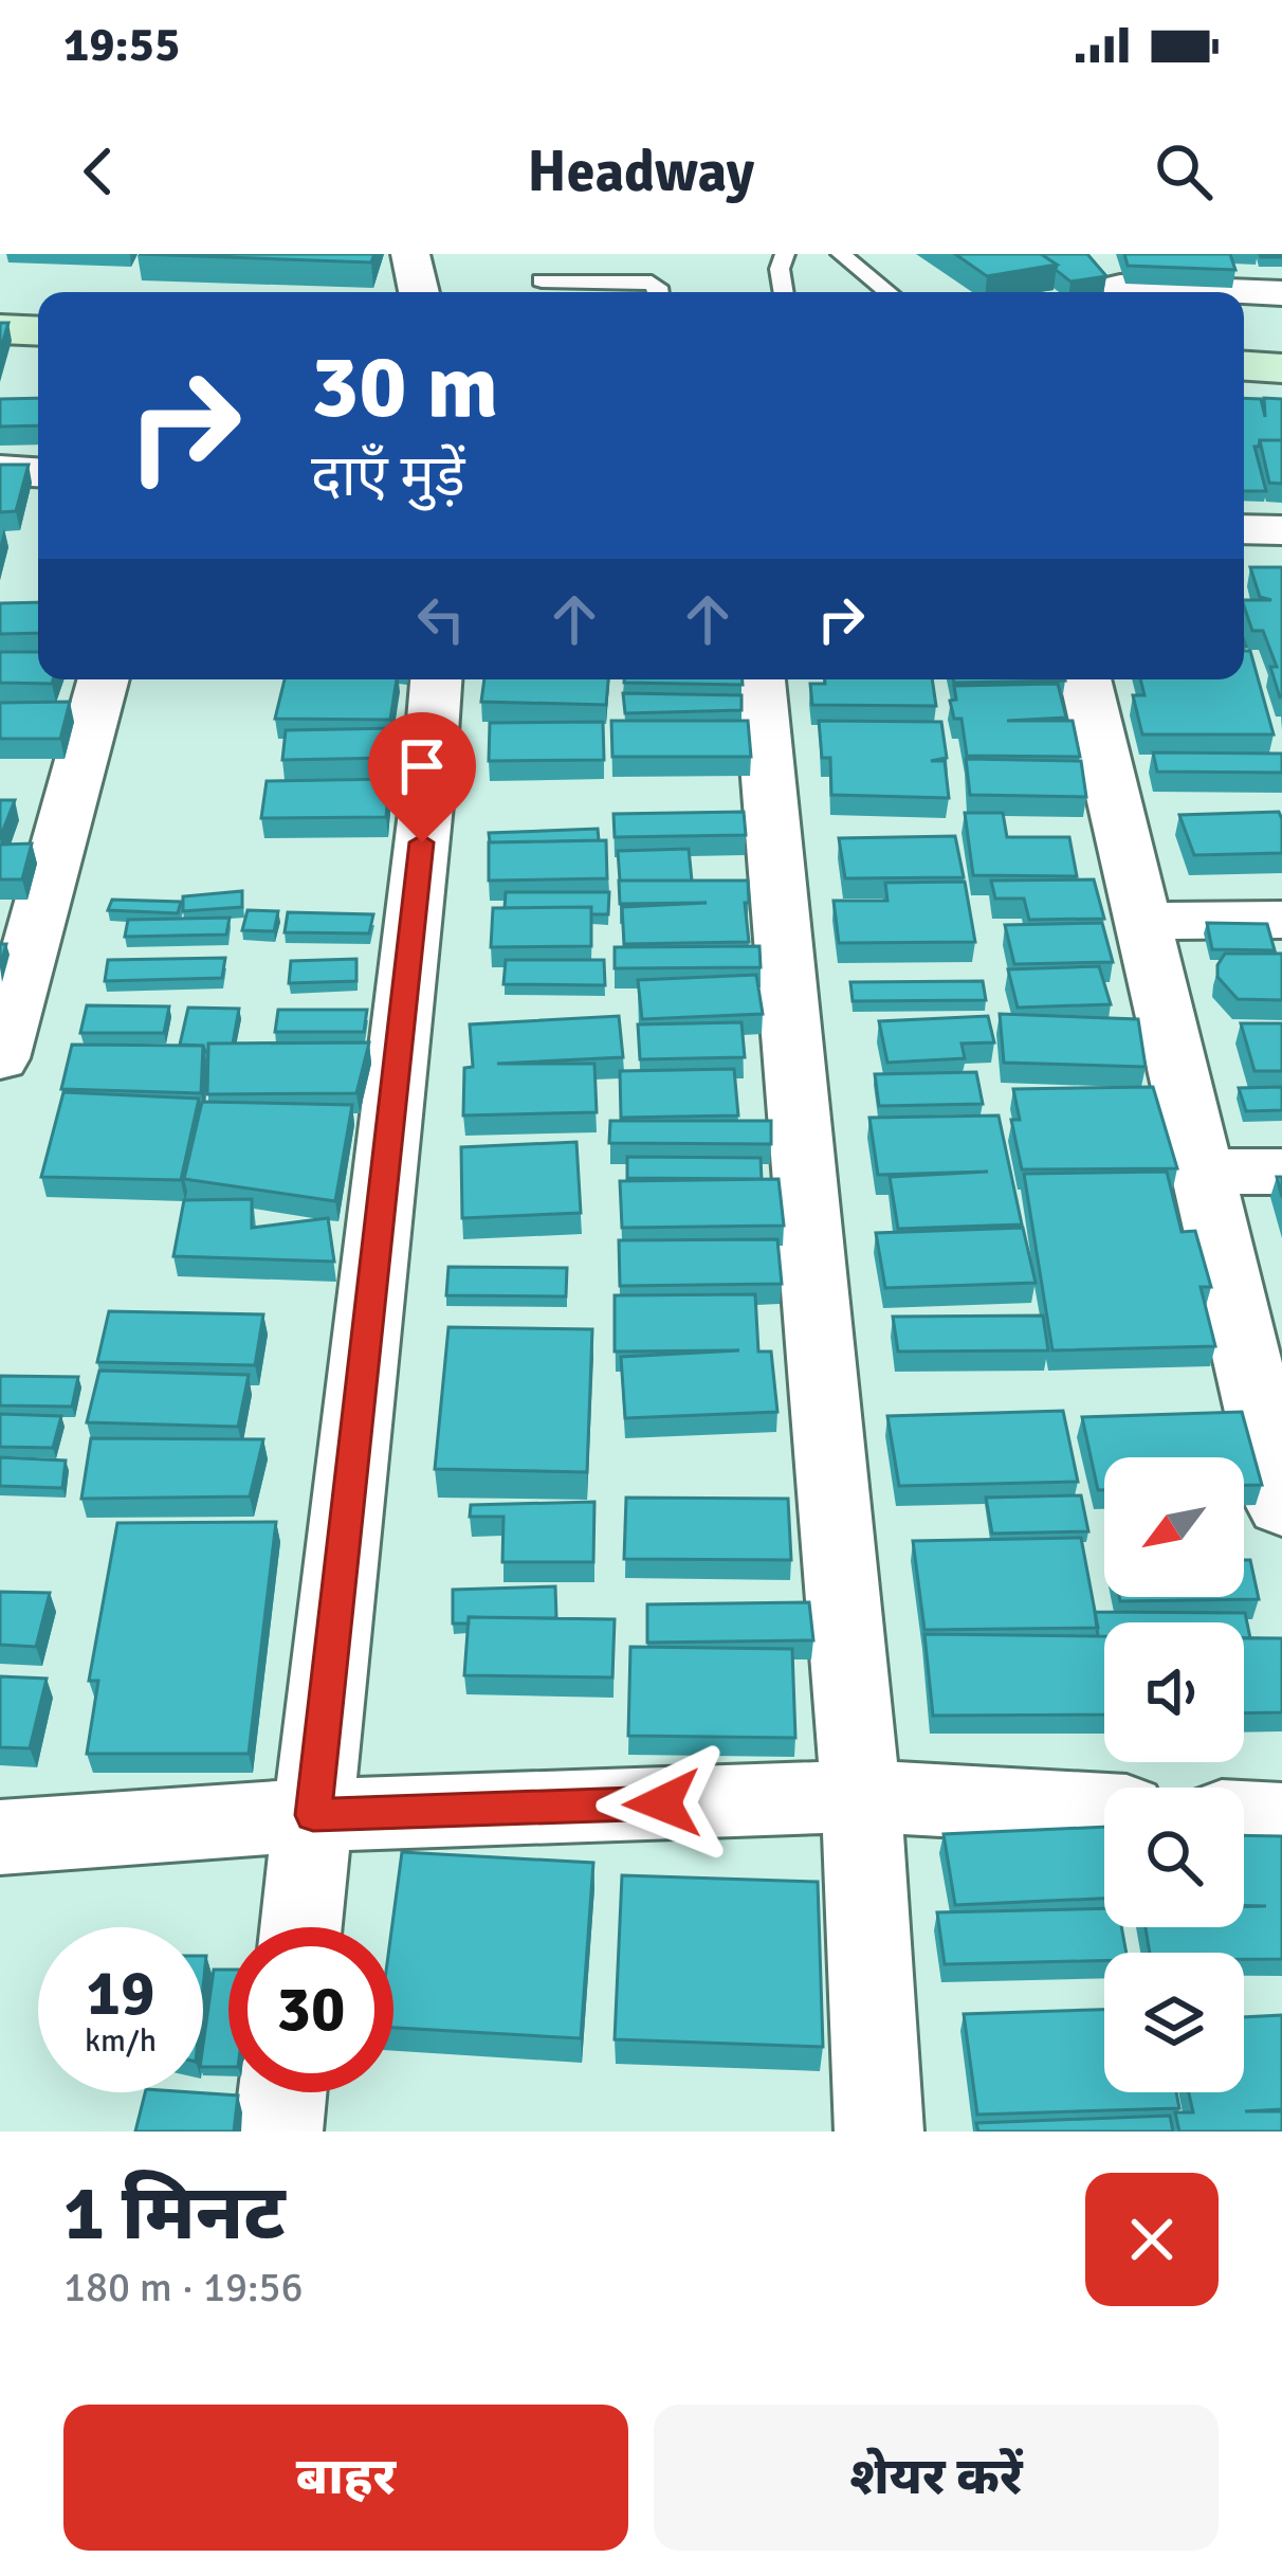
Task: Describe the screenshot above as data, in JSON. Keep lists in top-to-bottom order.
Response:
{
  "north": "bottom left",
  "page": {
    "status": "19:55",
    "header": "Headway",
    "turn": ["30 m", "दाएँ मुड़ें"],
    "speed": "19 km/h",
    "limit": "30",
    "heading": ["1 मिनट", "180 m · 19:56"],
    "buttons": ["बाहर", "शेयर करें"]
  }
}
